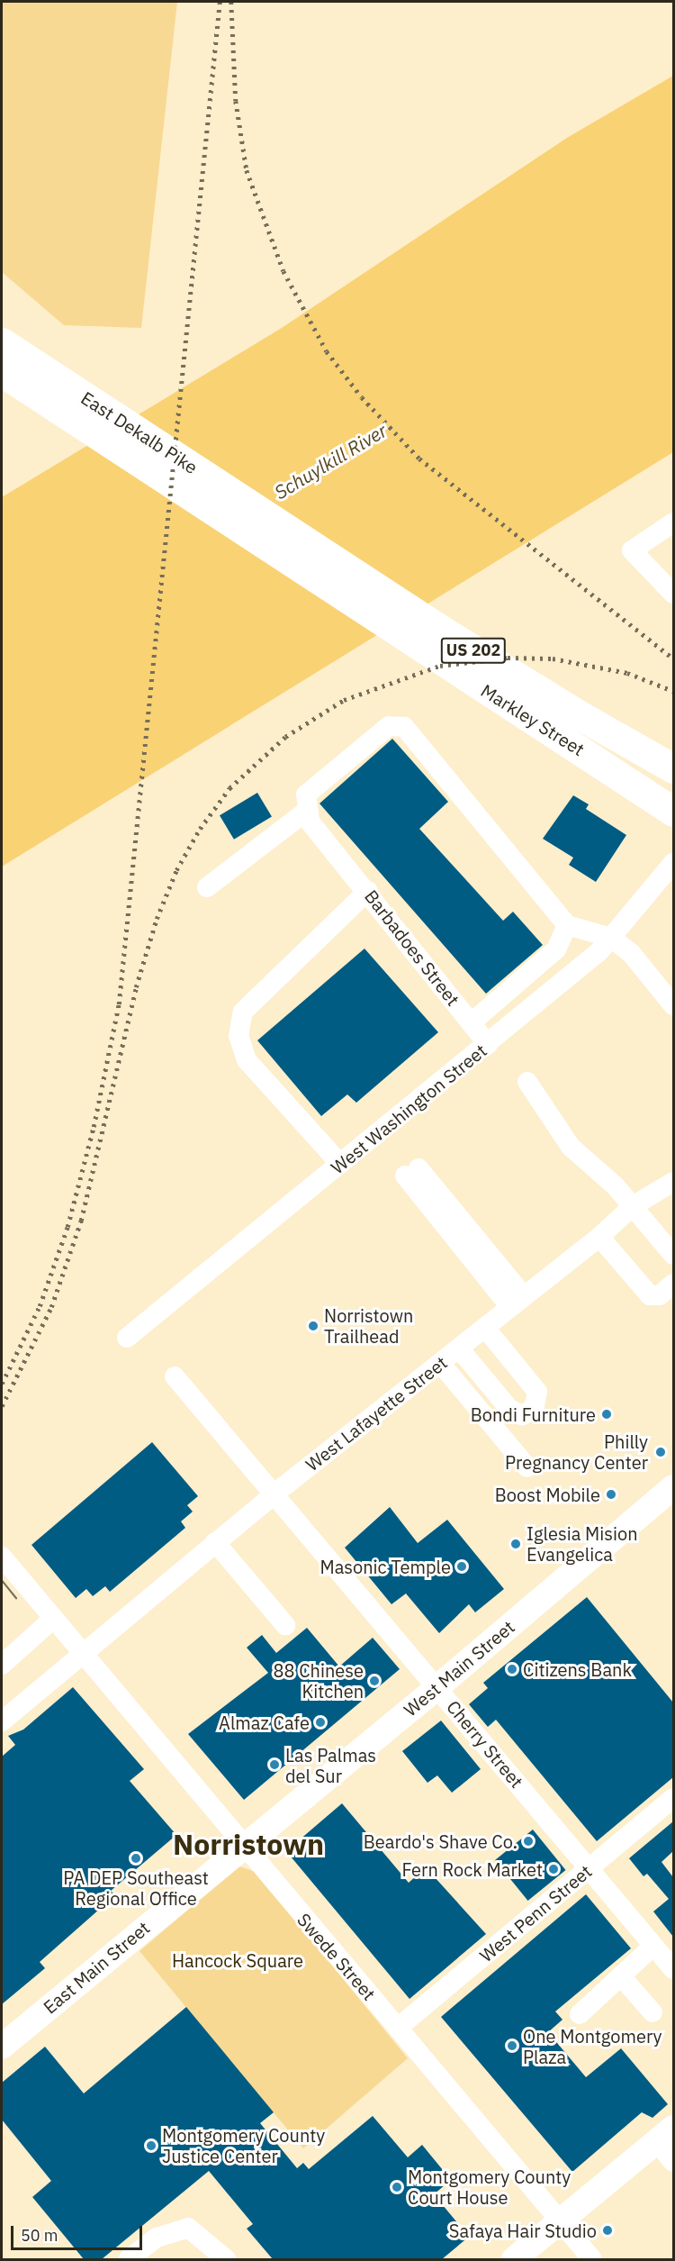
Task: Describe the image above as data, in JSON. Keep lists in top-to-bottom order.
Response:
{
  "streets": {
    "highway": ["East Dekalb Pike", "US 202", "Markley Street"],
    "main road": ["West Main Street", "East Main Street"],
    "street": [
      "Barbadoes Street",
      "West Washington Street",
      "West Lafayette Street",
      "Cherry Street",
      "West Penn Street",
      "Swede Street"
    ]
  },
  "crossings": [
    ["East Dekalb Pike", "Markley Street"],
    ["Barbadoes Street", "West Washington Street"],
    ["West Lafayette Street", "Cherry Street"],
    ["West Lafayette Street", "Swede Street"],
    ["West Main Street", "Cherry Street"],
    ["West Main Street", "Swede Street"],
    ["West Main Street", "East Main Street"],
    ["Cherry Street", "West Penn Street"],
    ["West Penn Street", "Swede Street"],
    ["Swede Street", "East Main Street"]
  ],
  "districts": ["Norristown"],
  "water": ["Schuylkill River"],
  "parks": ["Hancock Square"],
  "places": [
    "Norristown Trailhead",
    "Bondi Furniture",
    "Philly Pregnancy Center",
    "Boost Mobile",
    "Iglesia Mision Evangelica",
    "Masonic Temple",
    "Citizens Bank",
    "88 Chinese Kitchen",
    "Almaz Cafe",
    "Las Palmas del Sur",
    "Beardo's Shave Co.",
    "PA DEP Southeast Regional Office",
    "Fern Rock Market",
    "One Montgomery Plaza",
    "Montgomery County Justice Center",
    "Montgomery County Court House",
    "Safaya Hair Studio"
  ],
  "scale_bar": "50 m"
}
